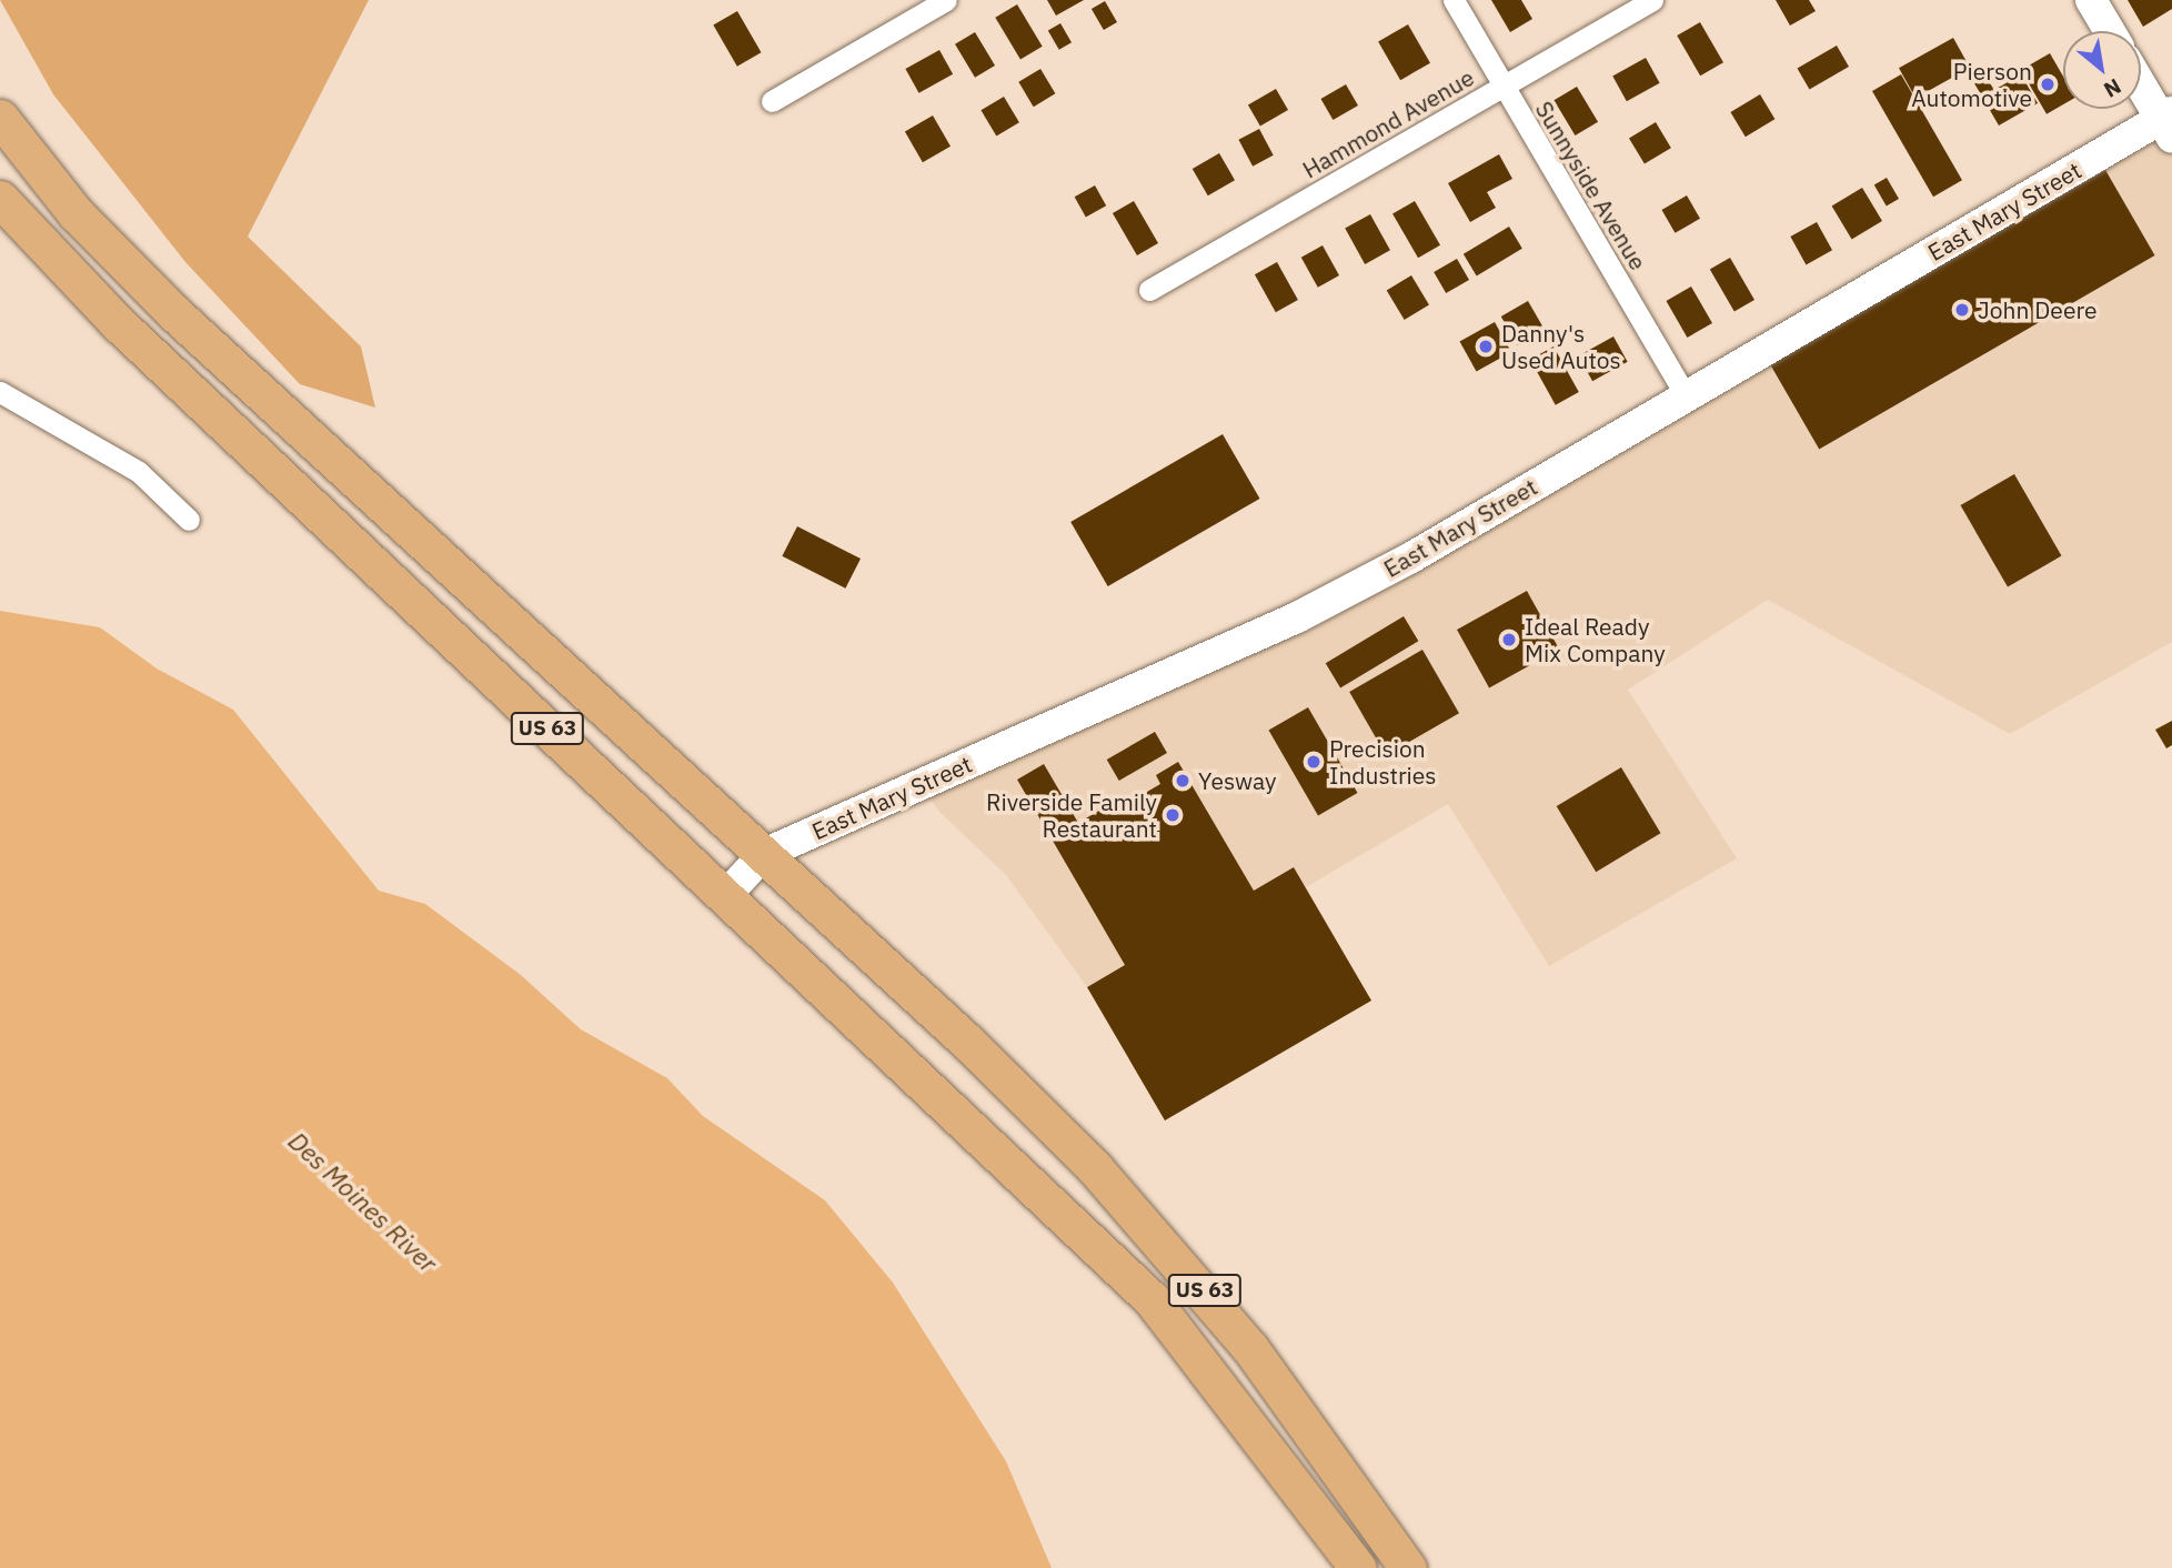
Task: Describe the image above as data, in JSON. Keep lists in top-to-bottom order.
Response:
{
  "streets": {
    "highway": ["US 63"],
    "main road": ["East Mary Street"],
    "street": ["Hammond Avenue", "Sunnyside Avenue"]
  },
  "crossings": [
    ["Hammond Avenue", "Sunnyside Avenue"],
    ["Sunnyside Avenue", "East Mary Street"],
    ["East Mary Street", "US 63"]
  ],
  "water": ["Des Moines River"],
  "places": [
    "Pierson Automotive",
    "John Deere",
    "Danny's Used Autos",
    "Ideal Ready Mix Company",
    "Precision Industries",
    "Yesway",
    "Riverside Family Restaurant"
  ],
  "north": "bottom right"
}
